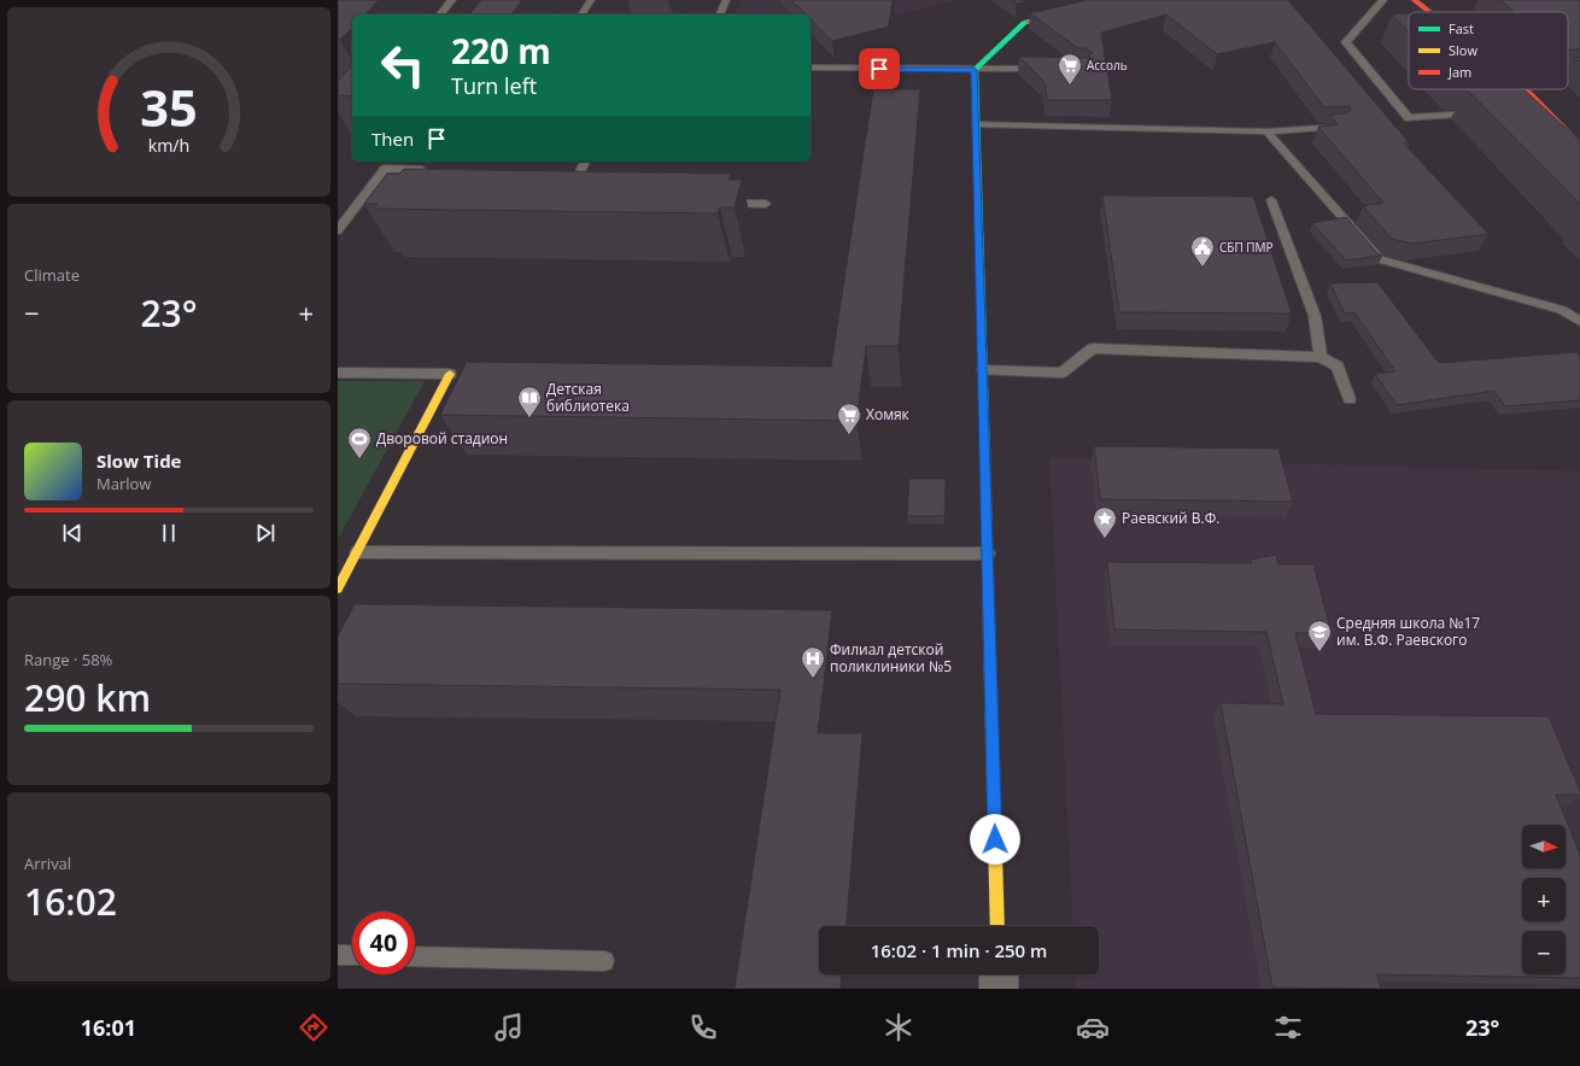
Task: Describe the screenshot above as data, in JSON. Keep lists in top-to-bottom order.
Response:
{
  "places": {
    "supermarket": ["Ассоль", "Хомяк"],
    "public building": ["СБП ПМР"],
    "library": ["Детская библиотека"],
    "sports": ["Дворовой стадион"],
    "place": ["Раевский В.Ф."],
    "school or university": ["Средняя школа №17 им. В.Ф. Раевского"],
    "hospital": ["Филиал детской поликлиники №5"]
  },
  "legend": ["Fast", "Slow", "Jam"],
  "north": "right",
  "page": {
    "turn": ["220 m", "Turn left"],
    "then": "Then",
    "tile": [
      "Climate",
      ["Range · 58%", "290 km"],
      ["Arrival", "16:02"]
    ],
    "heat": ["−", "23°", "+"],
    "song": ["Slow Tide", "Marlow"],
    "map_buttons": ["+", "−"],
    "limit": "40",
    "trip": "16:02 · 1 min · 250 m",
    "tabs": ["16:01", "23°"],
    "gauge": ["35", "km/h"]
  }
}
